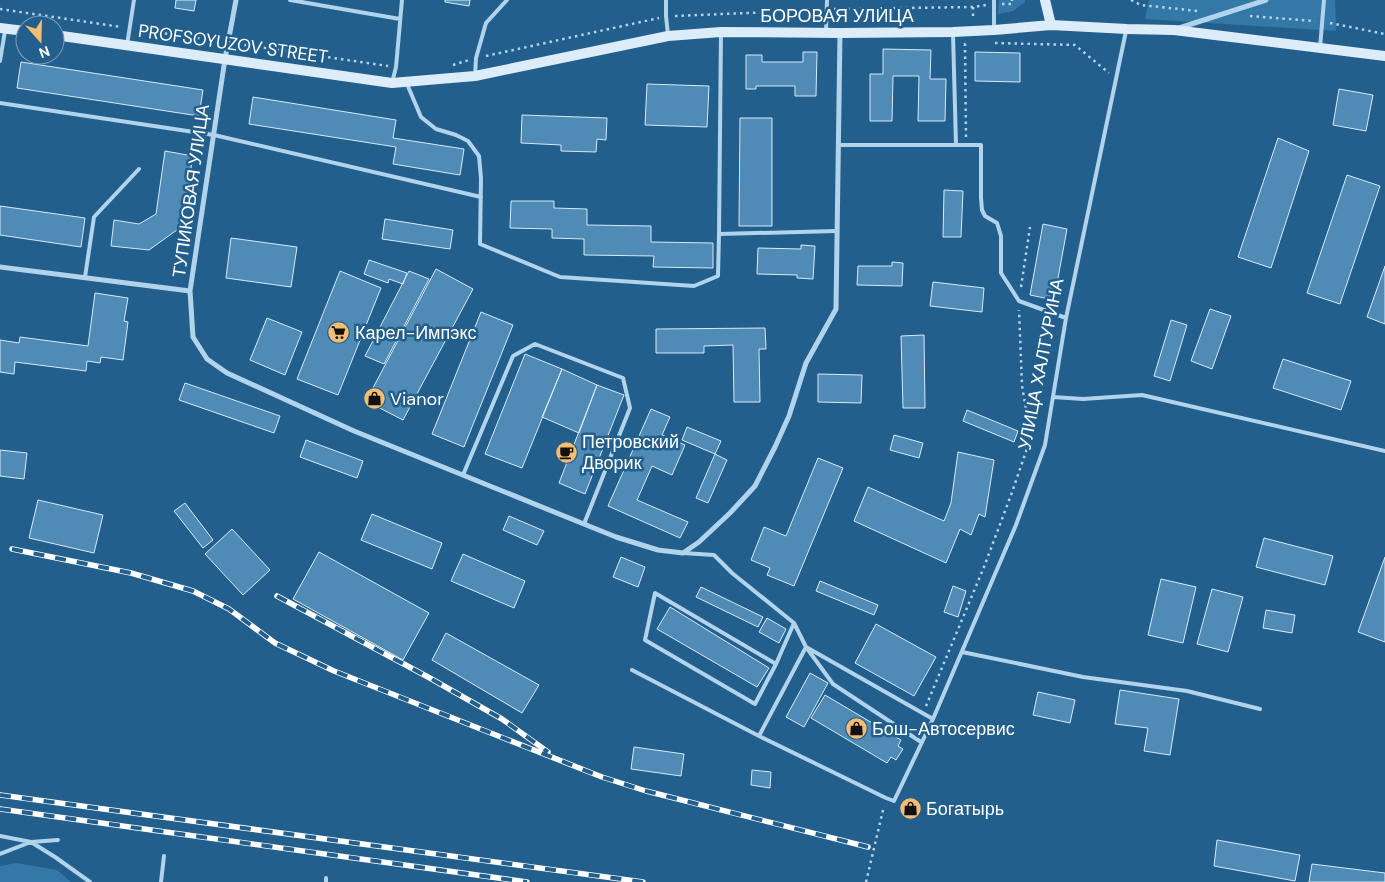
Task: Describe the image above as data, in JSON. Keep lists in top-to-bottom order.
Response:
{
  "streets": {
    "main road": ["БОРОВАЯ УЛИЦА", "PROFSOYUZOV STREET"],
    "street": ["ТУПИКОВАЯ УЛИЦА"],
    "lane": ["УЛИЦА ХАЛТУРИНА"]
  },
  "crossings": [
    ["БОРОВАЯ УЛИЦА", "PROFSOYUZOV STREET"],
    ["БОРОВАЯ УЛИЦА", "УЛИЦА ХАЛТУРИНА"],
    ["PROFSOYUZOV STREET", "ТУПИКОВАЯ УЛИЦА"]
  ],
  "places": {
    "supermarket": ["Карел-Импэкс"],
    "shop": ["Vianor", "Бош-Автосервис", "Богатырь"],
    "cafe": ["Петровский Дворик"]
  },
  "north": "bottom"
}
